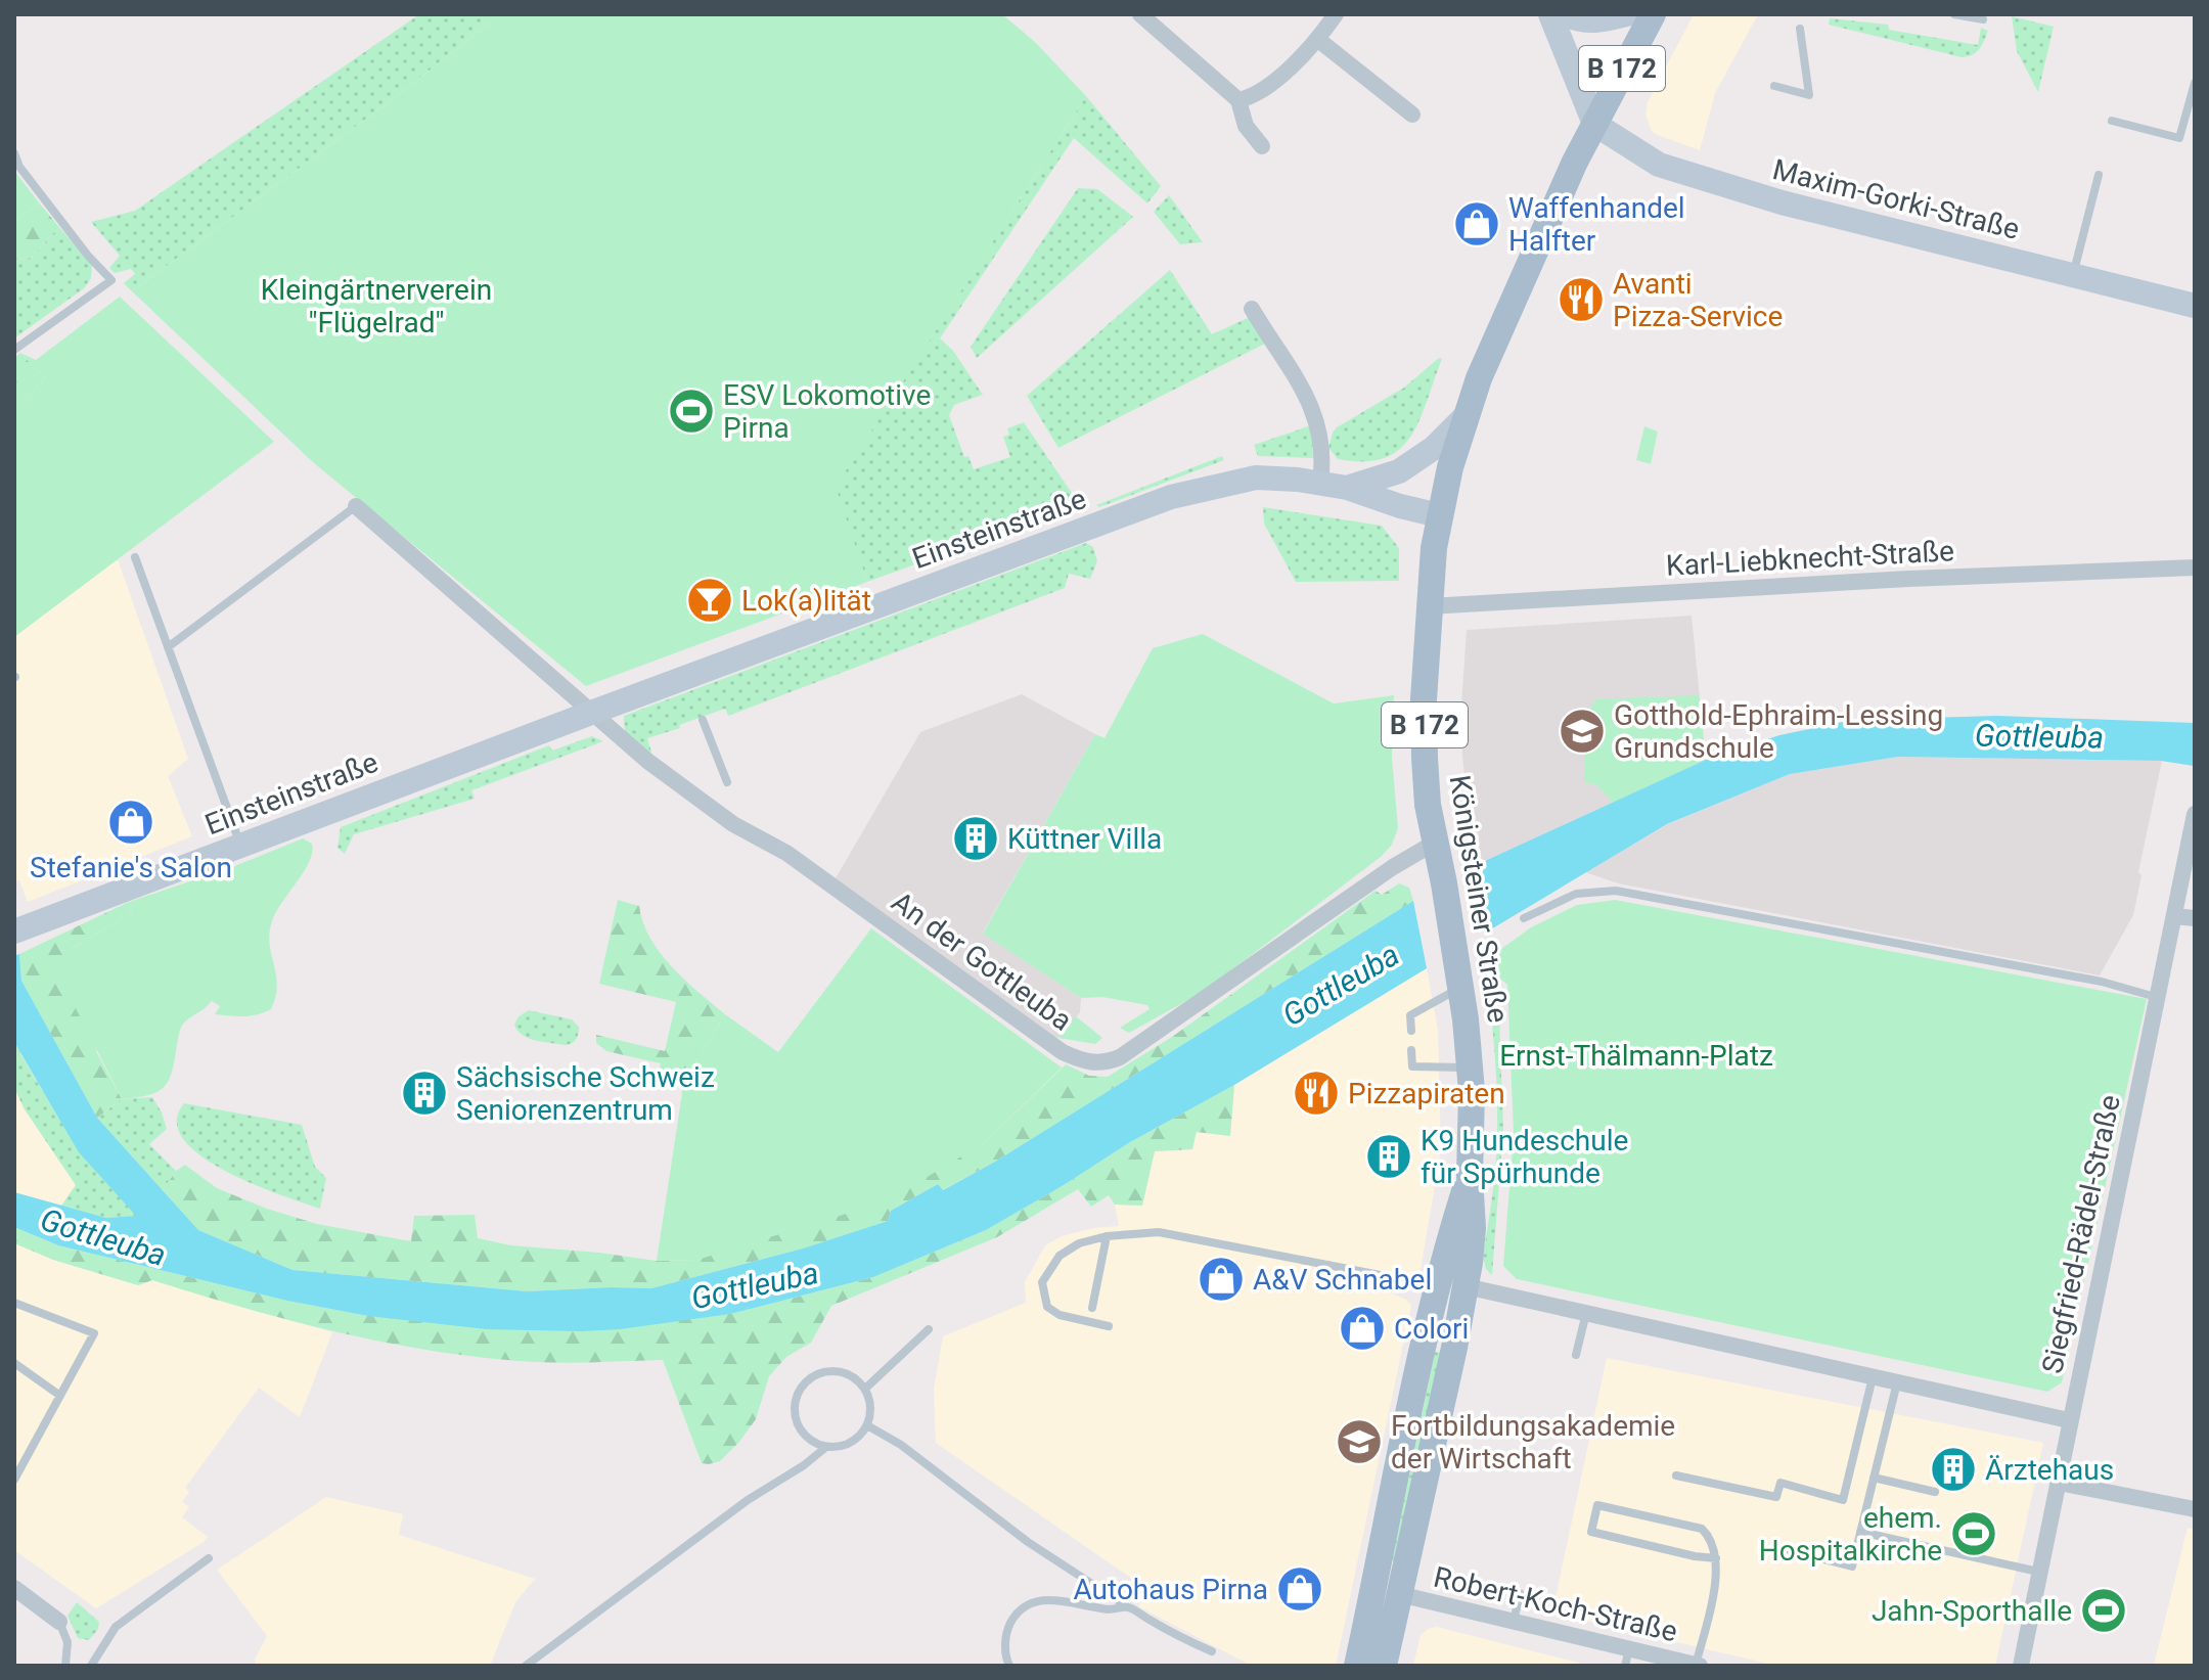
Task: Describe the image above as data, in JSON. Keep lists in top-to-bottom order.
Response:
{
  "streets": {
    "main road": [
      "B 172",
      "Maxim-Gorki-Straße",
      "Einsteinstraße",
      "Königsteiner Straße"
    ],
    "street": [
      "Karl-Liebknecht-Straße",
      "An der Gottleuba",
      "Siegfried-Rädel-Straße",
      "Robert-Koch-Straße"
    ]
  },
  "crossings": [
    ["B 172", "Maxim-Gorki-Straße"],
    ["B 172", "Königsteiner Straße"],
    ["Maxim-Gorki-Straße", "Königsteiner Straße"],
    ["Einsteinstraße", "Königsteiner Straße"],
    ["Einsteinstraße", "An der Gottleuba"],
    ["Karl-Liebknecht-Straße", "Königsteiner Straße"],
    ["Königsteiner Straße", "An der Gottleuba"],
    ["Königsteiner Straße", "Robert-Koch-Straße"]
  ],
  "water": ["Gottleuba"],
  "parks": ["Kleingärtnerverein \"Flügelrad\"", "Ernst-Thälmann-Platz"],
  "places": {
    "shop": [
      "Waffenhandel Halfter",
      "Stefanie's Salon",
      "A&V Schnabel",
      "Colori",
      "Autohaus Pirna"
    ],
    "restaurant": ["Avanti Pizza-Service", "Pizzapiraten"],
    "sports": ["ESV Lokomotive Pirna", "ehem. Hospitalkirche", "Jahn-Sporthalle"],
    "bar": ["Lok(a)lität"],
    "school or university": ["Gotthold-Ephraim-Lessing Grundschule", "Fortbildungsakademie der Wirtschaft"],
    "building": [
      "Küttner Villa",
      "Sächsische Schweiz Seniorenzentrum",
      "K9 Hundeschule für Spürhunde",
      "Ärztehaus"
    ]
  }
}
